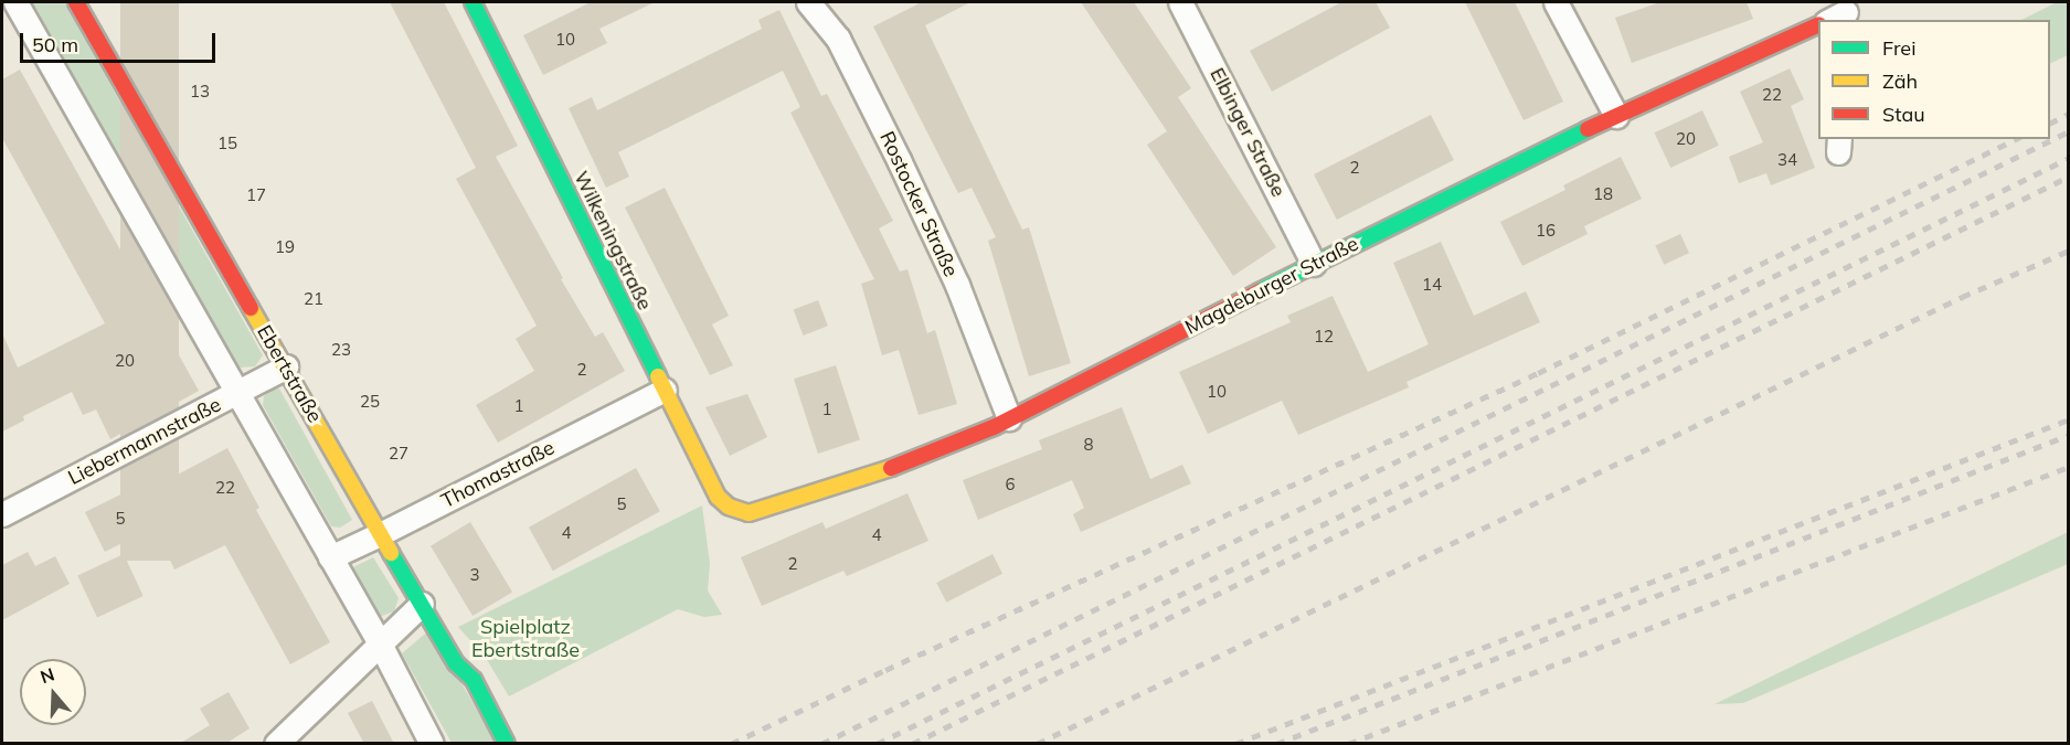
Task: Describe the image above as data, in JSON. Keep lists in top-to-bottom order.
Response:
{
  "streets": {
    "street": [
      "Elbinger Straße",
      "Rostocker Straße",
      "Wilkeningstraße",
      "Magdeburger Straße",
      "Ebertstraße",
      "Liebermannstraße",
      "Thomastraße"
    ]
  },
  "crossings": [
    ["Elbinger Straße", "Magdeburger Straße"],
    ["Rostocker Straße", "Magdeburger Straße"],
    ["Wilkeningstraße", "Magdeburger Straße"],
    ["Wilkeningstraße", "Thomastraße"],
    ["Ebertstraße", "Liebermannstraße"],
    ["Ebertstraße", "Thomastraße"]
  ],
  "parks": ["Spielplatz Ebertstraße"],
  "house_numbers": [
    "10",
    "13",
    "22",
    "20",
    "15",
    "34",
    "2",
    "18",
    "17",
    "16",
    "19",
    "14",
    "21",
    "12",
    "23",
    "20",
    "2",
    "10",
    "25",
    "1",
    "1",
    "8",
    "27",
    "6",
    "22",
    "5",
    "5",
    "4",
    "4",
    "2",
    "3"
  ],
  "legend": ["Frei", "Zäh", "Stau"],
  "scale_bar": "50 m",
  "north": "top"
}
